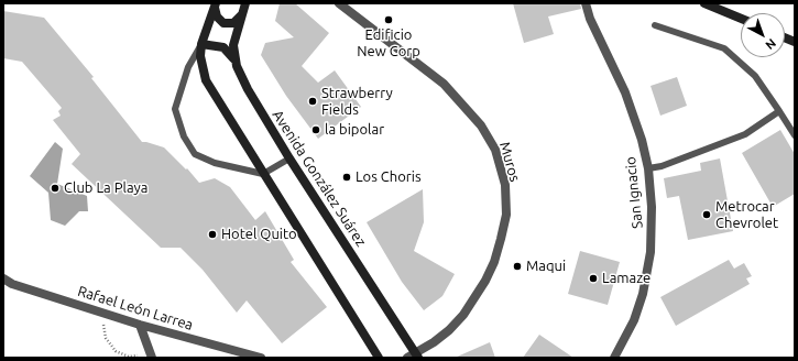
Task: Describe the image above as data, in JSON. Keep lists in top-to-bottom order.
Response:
{
  "streets": {
    "main road": ["Avenida González Suárez"],
    "street": ["Muros", "San Ignacio", "Rafael León Larrea"]
  },
  "crossings": [
    ["Muros", "Avenida González Suárez"]
  ],
  "places": [
    "Edificio New Corp",
    "Strawberry Fields",
    "la bipolar",
    "Los Choris",
    "Club La Playa",
    "Metrocar Chevrolet",
    "Hotel Quito",
    "Maqui",
    "Lamaze"
  ],
  "north": "bottom right"
}
